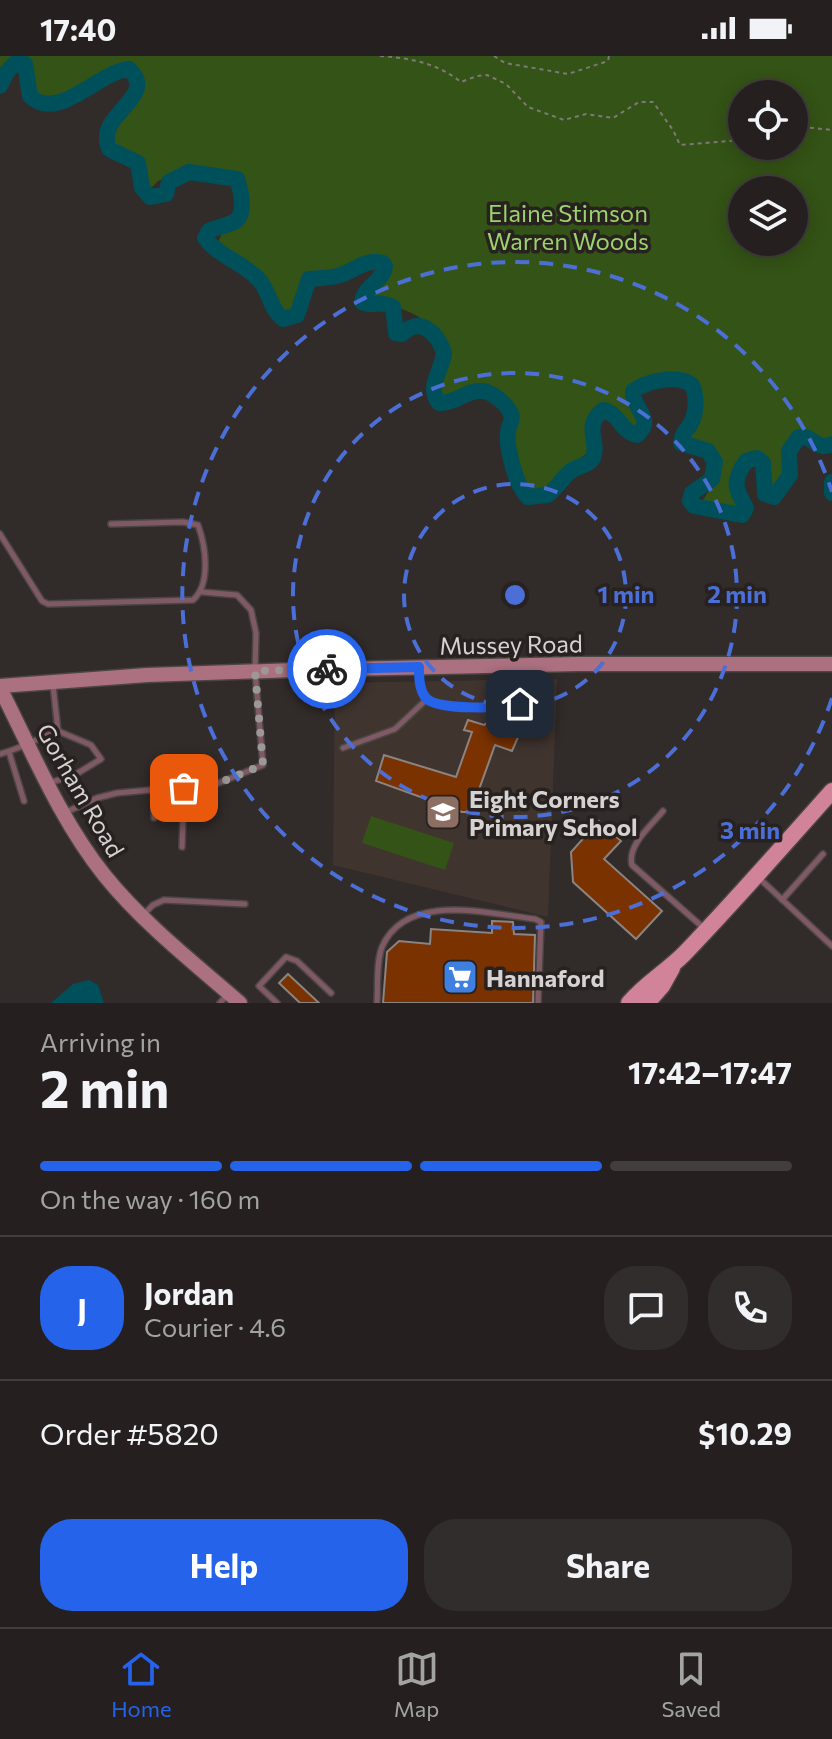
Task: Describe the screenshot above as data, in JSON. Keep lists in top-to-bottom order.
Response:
{
  "streets": {
    "street": ["Mussey Road", "Gorham Road"]
  },
  "crossings": [
    ["Mussey Road", "Gorham Road"]
  ],
  "parks": ["Elaine Stimson Warren Woods"],
  "places": {
    "school or university": ["Eight Corners Primary School"],
    "supermarket": ["Hannaford"]
  },
  "page": {
    "status": "17:40",
    "heading": ["2 min", "Arriving in", "17:42–17:47"],
    "panel": [
      "Jordan",
      "Courier · 4.6",
      "Order #5820",
      "$10.29"
    ],
    "bar": "On the way · 160 m",
    "round": "J",
    "buttons": ["Help", "Share"],
    "tabs": ["Home", "Map", "Saved"]
  },
  "rings": ["1 min", "2 min", "3 min"]
}
